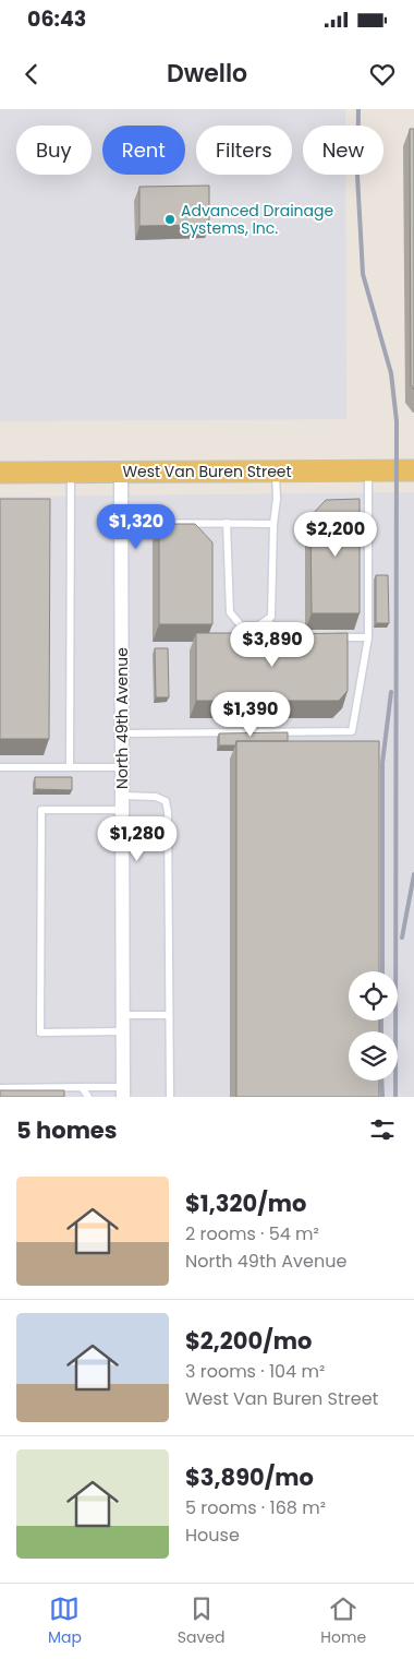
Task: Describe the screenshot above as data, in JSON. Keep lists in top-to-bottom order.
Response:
{
  "streets": {
    "main road": ["West Van Buren Street"],
    "street": ["North 49th Avenue"]
  },
  "crossings": [
    ["West Van Buren Street", "North 49th Avenue"]
  ],
  "places": ["Advanced Drainage Systems, Inc."],
  "page": {
    "status": "06:43",
    "header": "Dwello",
    "chip": [
      "Buy",
      "Rent",
      "Filters",
      "New"
    ],
    "price": [
      "$1,320",
      "$2,200",
      "$3,890",
      "$1,390",
      "$1,280"
    ],
    "heading": "5 homes",
    "list": [
      {
        "name": "$1,320/mo",
        "note": "2 rooms · 54 m² · North 49th Avenue"
      },
      {
        "name": "$2,200/mo",
        "note": "3 rooms · 104 m² · West Van Buren Street"
      },
      {
        "name": "$3,890/mo",
        "note": "5 rooms · 168 m² · House"
      }
    ],
    "tabs": ["Map", "Saved", "Home"]
  }
}
